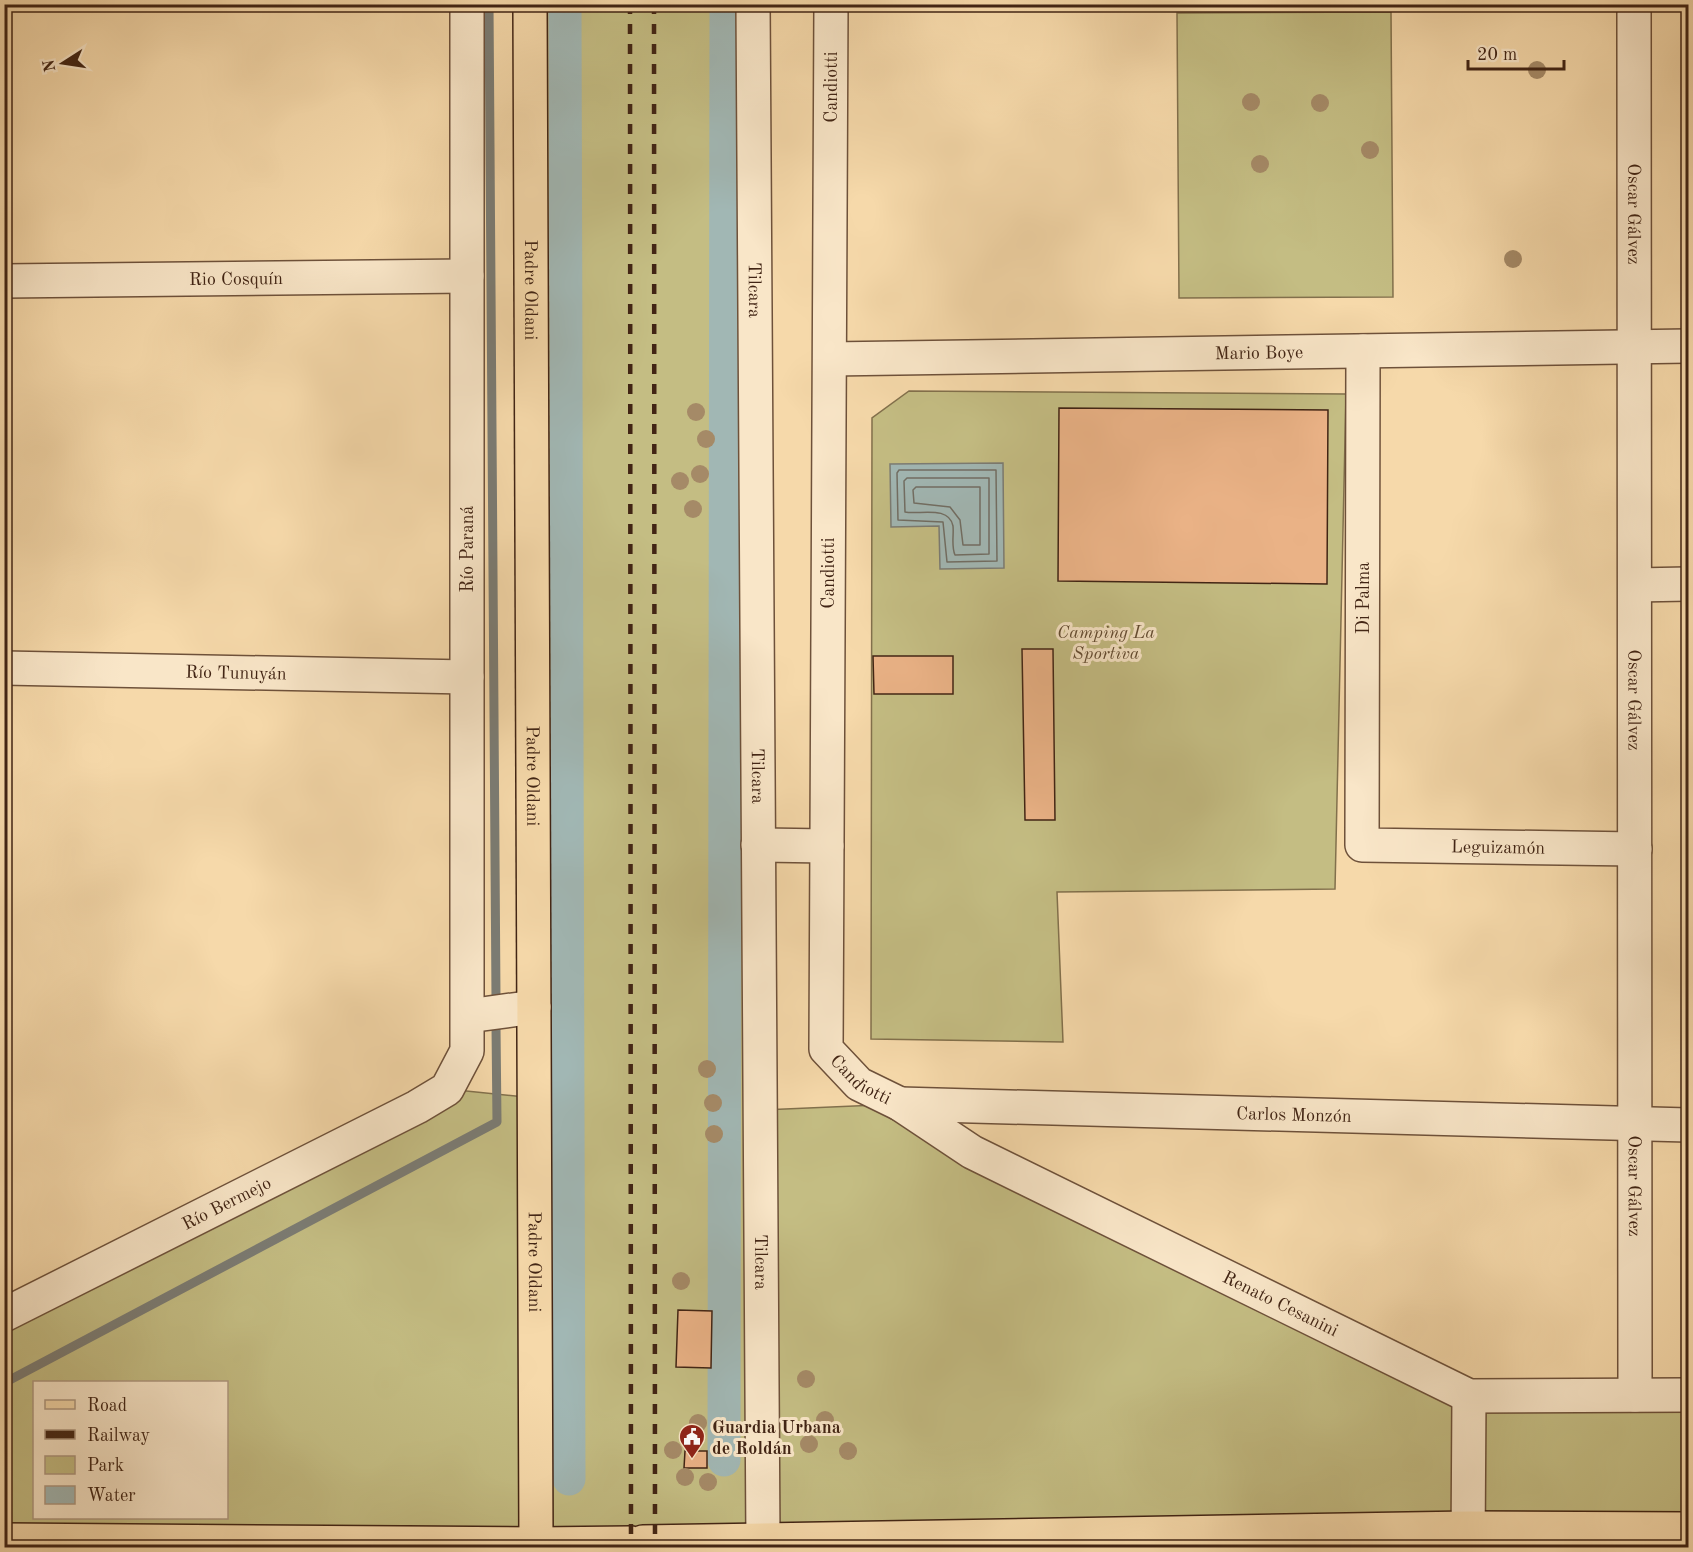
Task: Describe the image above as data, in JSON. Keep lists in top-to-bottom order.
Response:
{
  "streets": {
    "main road": ["Padre Oldani"],
    "street": [
      "Candiotti",
      "Oscar Gálvez",
      "Rio Cosquín",
      "Tilcara",
      "Mario Boye",
      "Río Paraná",
      "Di Palma",
      "Río Tunuyán",
      "Leguizamón",
      "Carlos Monzón",
      "Río Bermejo",
      "Renato Cesanini"
    ]
  },
  "crossings": [
    ["Candiotti", "Mario Boye"],
    ["Candiotti", "Carlos Monzón"],
    ["Candiotti", "Renato Cesanini"],
    ["Oscar Gálvez", "Mario Boye"],
    ["Oscar Gálvez", "Leguizamón"],
    ["Oscar Gálvez", "Carlos Monzón"],
    ["Oscar Gálvez", "Renato Cesanini"],
    ["Rio Cosquín", "Río Paraná"],
    ["Mario Boye", "Di Palma"],
    ["Río Paraná", "Río Tunuyán"],
    ["Río Paraná", "Río Bermejo"],
    ["Di Palma", "Leguizamón"],
    ["Carlos Monzón", "Renato Cesanini"]
  ],
  "parks": ["Camping La Sportiva"],
  "places": {
    "public building": ["Guardia Urbana de Roldán"]
  },
  "legend": [
    "Road",
    "Railway",
    "Park",
    "Water"
  ],
  "scale_bar": "20 m",
  "north": "left"
}
